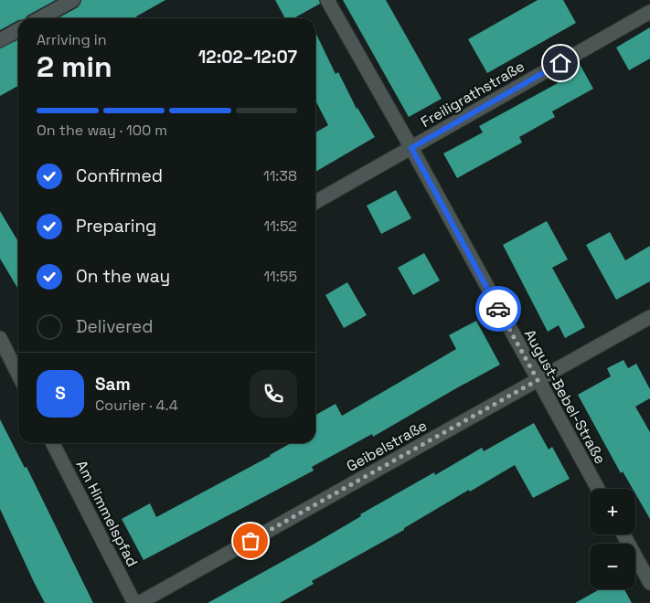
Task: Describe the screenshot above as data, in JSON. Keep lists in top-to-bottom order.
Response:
{
  "streets": {
    "street": [
      "Freiligrathstraße",
      "August-Bebel-Straße",
      "Geibelstraße",
      "Am Himmelspfad"
    ]
  },
  "crossings": [
    ["Freiligrathstraße", "August-Bebel-Straße"],
    ["August-Bebel-Straße", "Geibelstraße"]
  ],
  "page": {
    "heading": ["2 min", "Arriving in", "12:02–12:07"],
    "panel": ["Sam", "Courier · 4.4"],
    "bar": "On the way · 100 m",
    "list": [
      ["Confirmed", "11:38"],
      ["Preparing", "11:52"],
      ["On the way", "11:55"],
      "Delivered"
    ],
    "round": "S",
    "map_buttons": ["+", "−"]
  }
}
